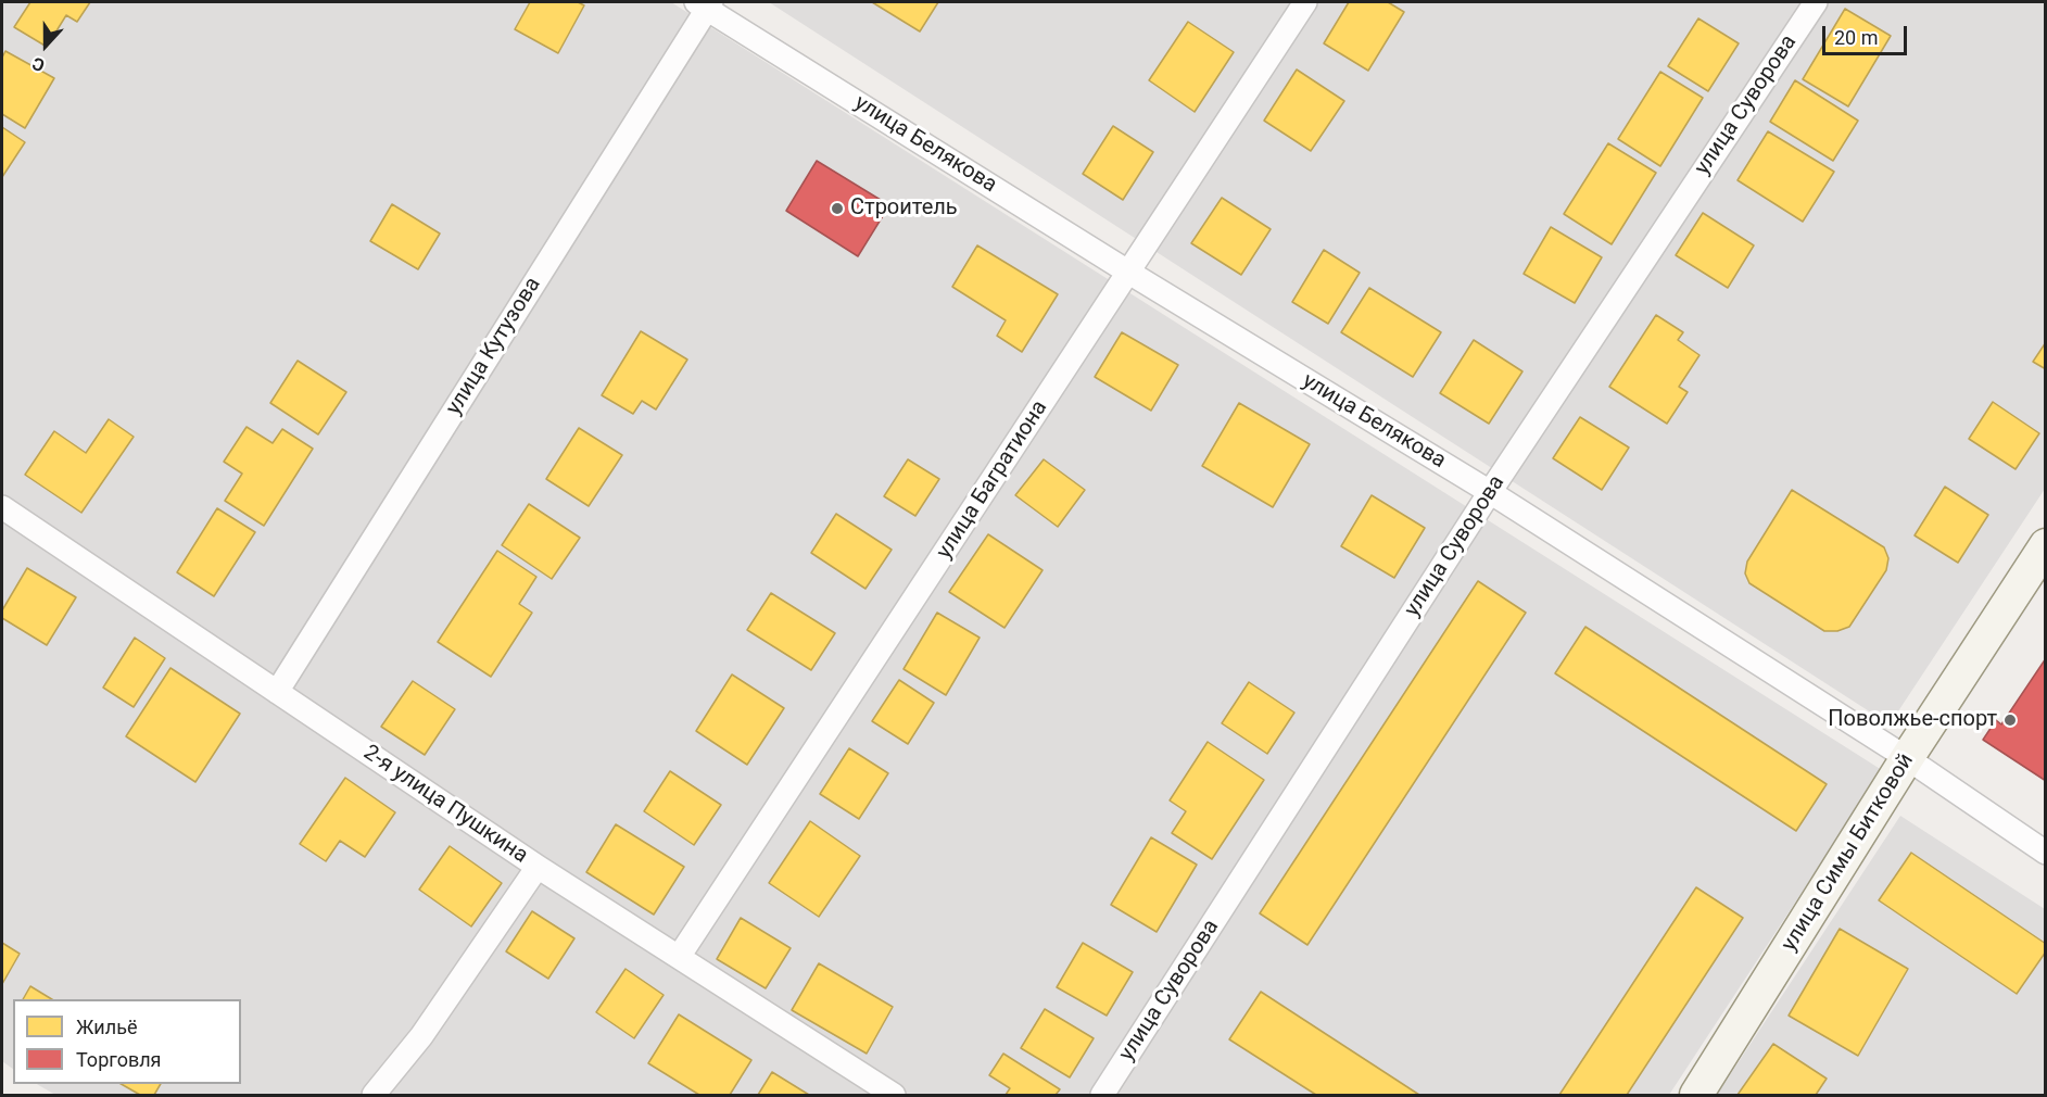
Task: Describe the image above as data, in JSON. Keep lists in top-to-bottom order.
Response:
{
  "streets": {
    "street": [
      "улица Суворова",
      "улица Белякова",
      "улица Кутузова",
      "улица Багратиона",
      "2-я улица Пушкина",
      "улица Симы Битковой"
    ]
  },
  "crossings": [
    ["улица Суворова", "улица Белякова"],
    ["улица Белякова", "улица Кутузова"],
    ["улица Белякова", "улица Багратиона"],
    ["улица Белякова", "улица Симы Битковой"],
    ["улица Кутузова", "2-я улица Пушкина"],
    ["улица Багратиона", "2-я улица Пушкина"]
  ],
  "places": ["Строитель", "Поволжье-спорт"],
  "legend": ["Жильё", "Торговля"],
  "scale_bar": "20 m",
  "north": "bottom"
}
